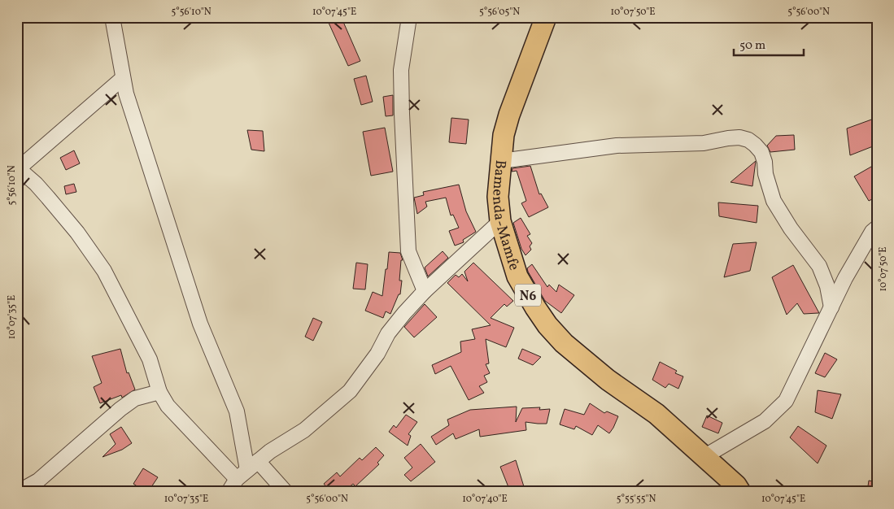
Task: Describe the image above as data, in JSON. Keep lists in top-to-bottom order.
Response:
{
  "streets": {
    "highway": ["Bamenda-Mamfe", "N6"]
  },
  "scale_bar": "50 m",
  "coordinates": [
    "5°56'10\"N",
    "10°07'45\"E",
    "5°56'05\"N",
    "10°07'50\"E",
    "5°56'00\"N",
    "10°07'35\"E",
    "10°07'40\"E",
    "5°55'55\"N"
  ]
}
